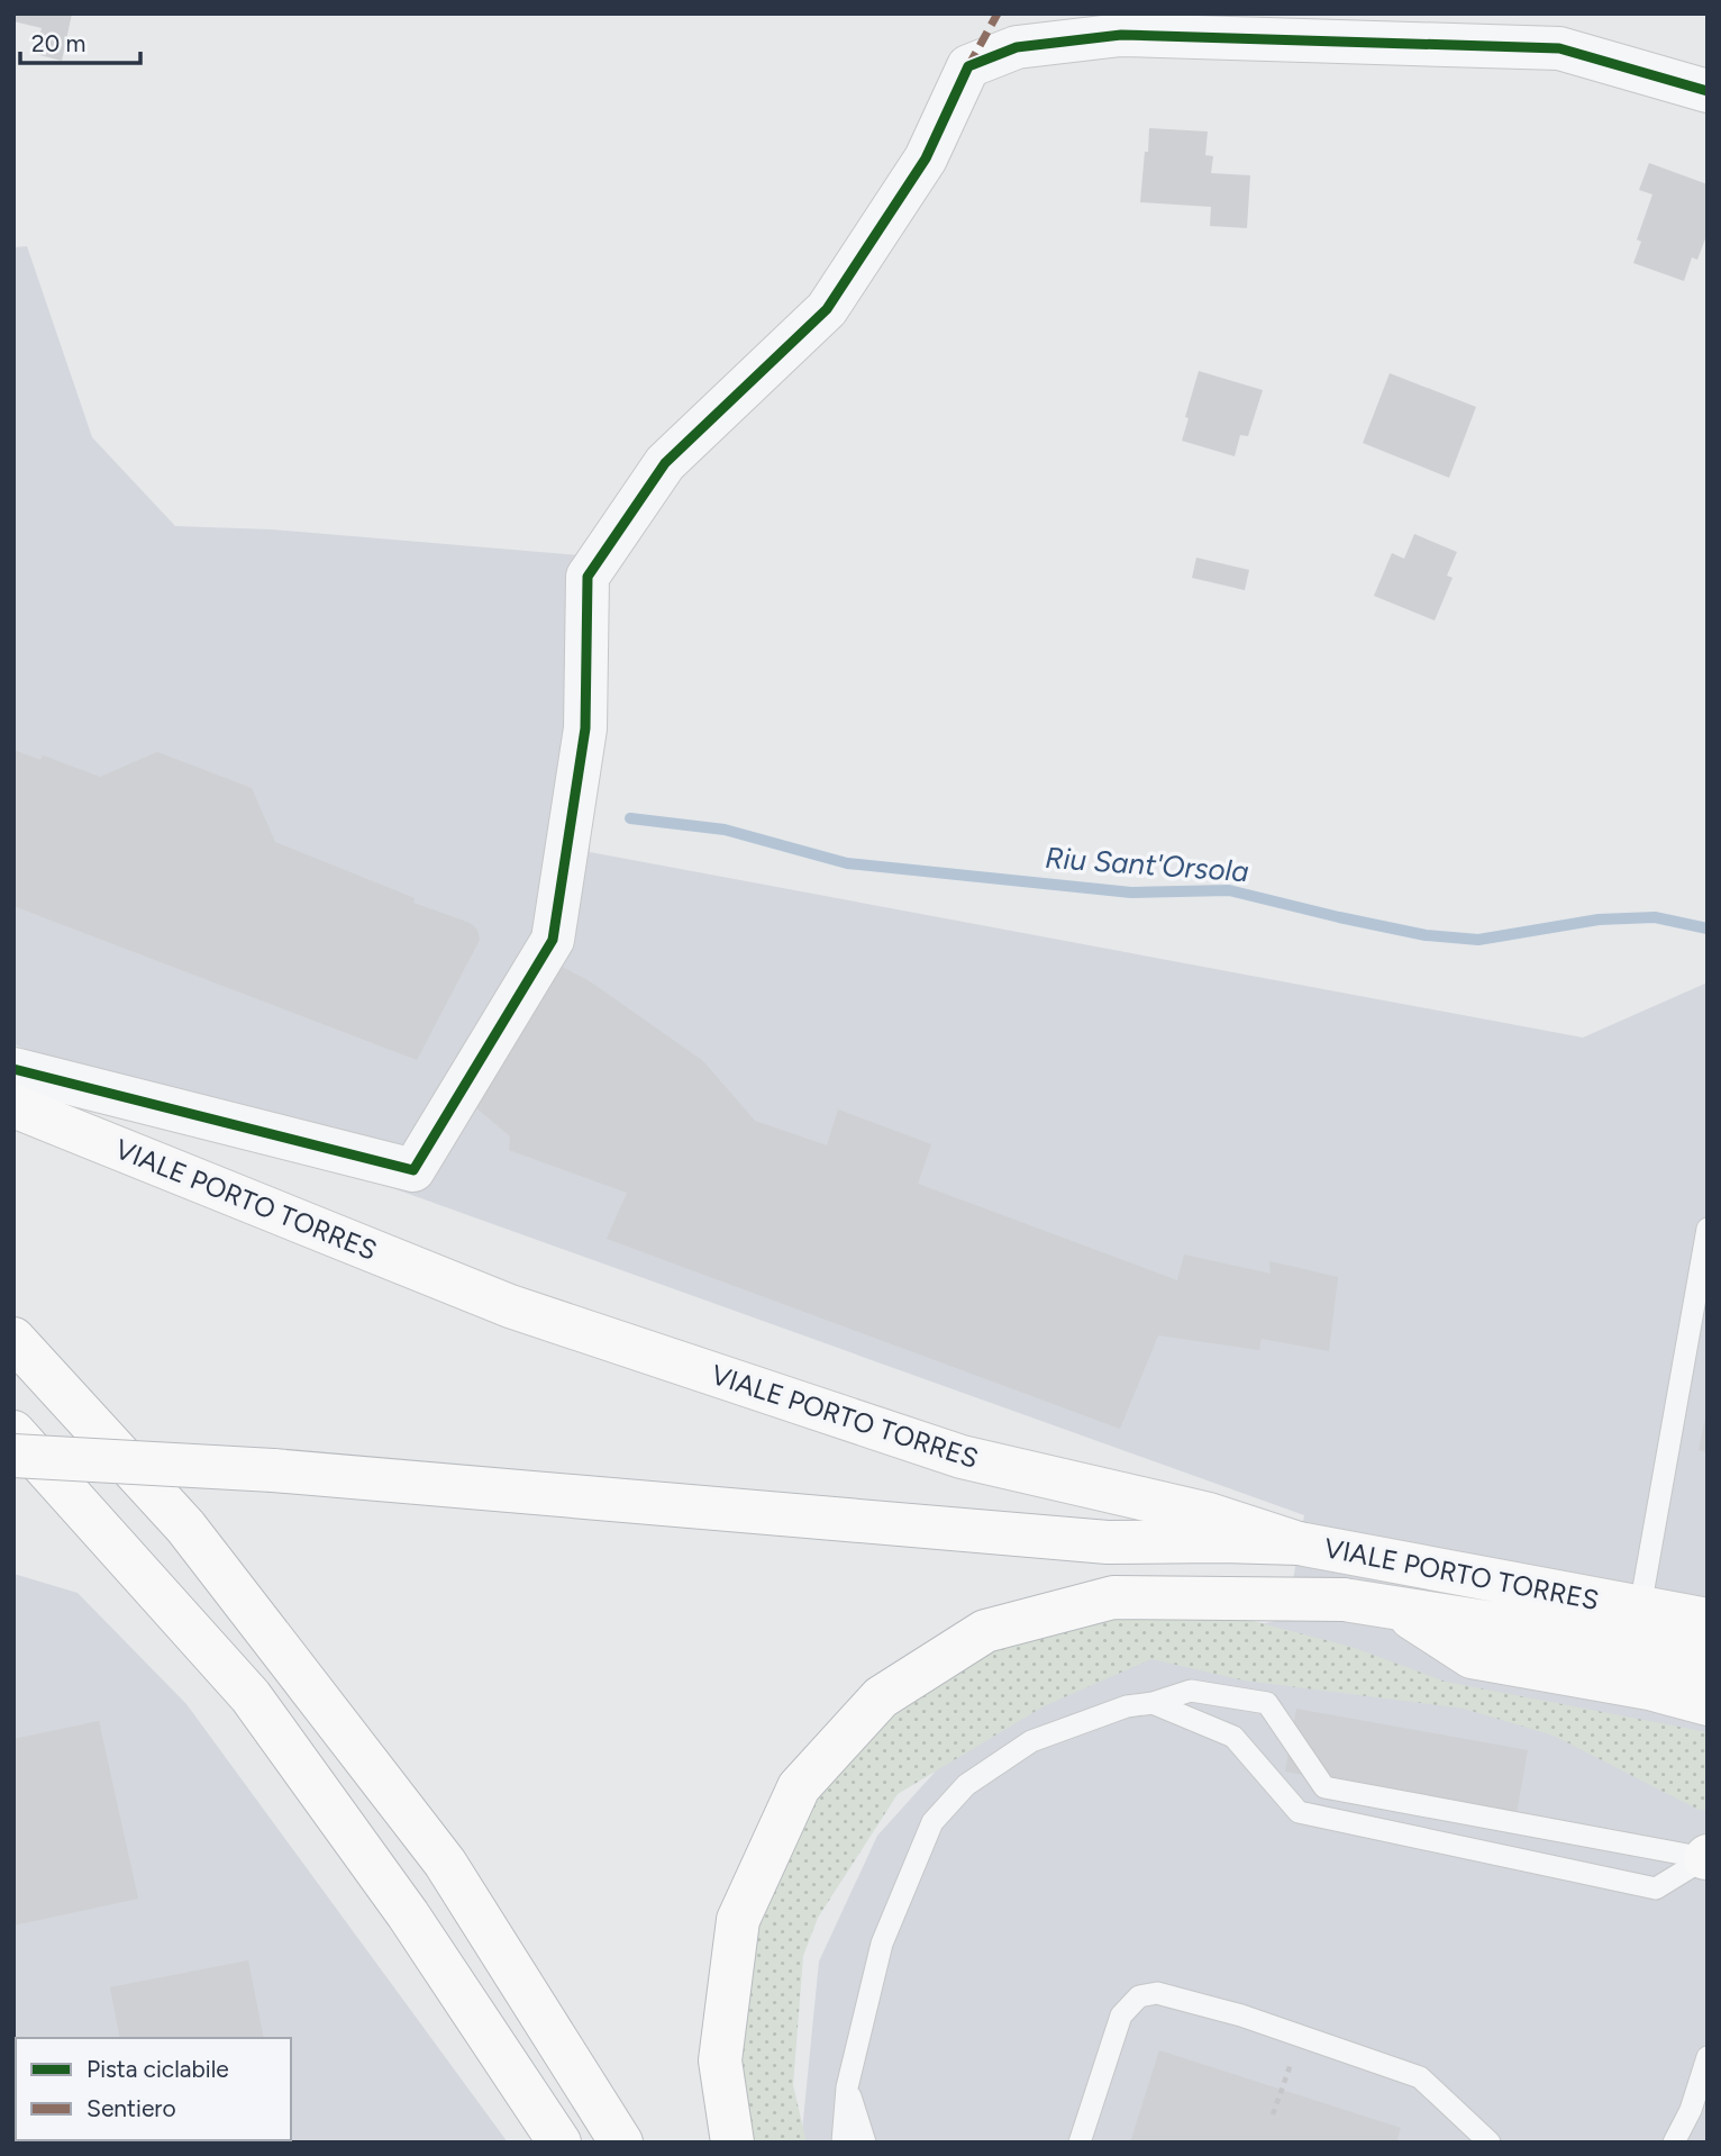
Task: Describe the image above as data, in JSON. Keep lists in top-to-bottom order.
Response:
{
  "streets": {
    "main road": ["VIALE PORTO TORRES"]
  },
  "water": ["Riu Sant'Orsola"],
  "legend": ["Pista ciclabile", "Sentiero"],
  "scale_bar": "20 m"
}
